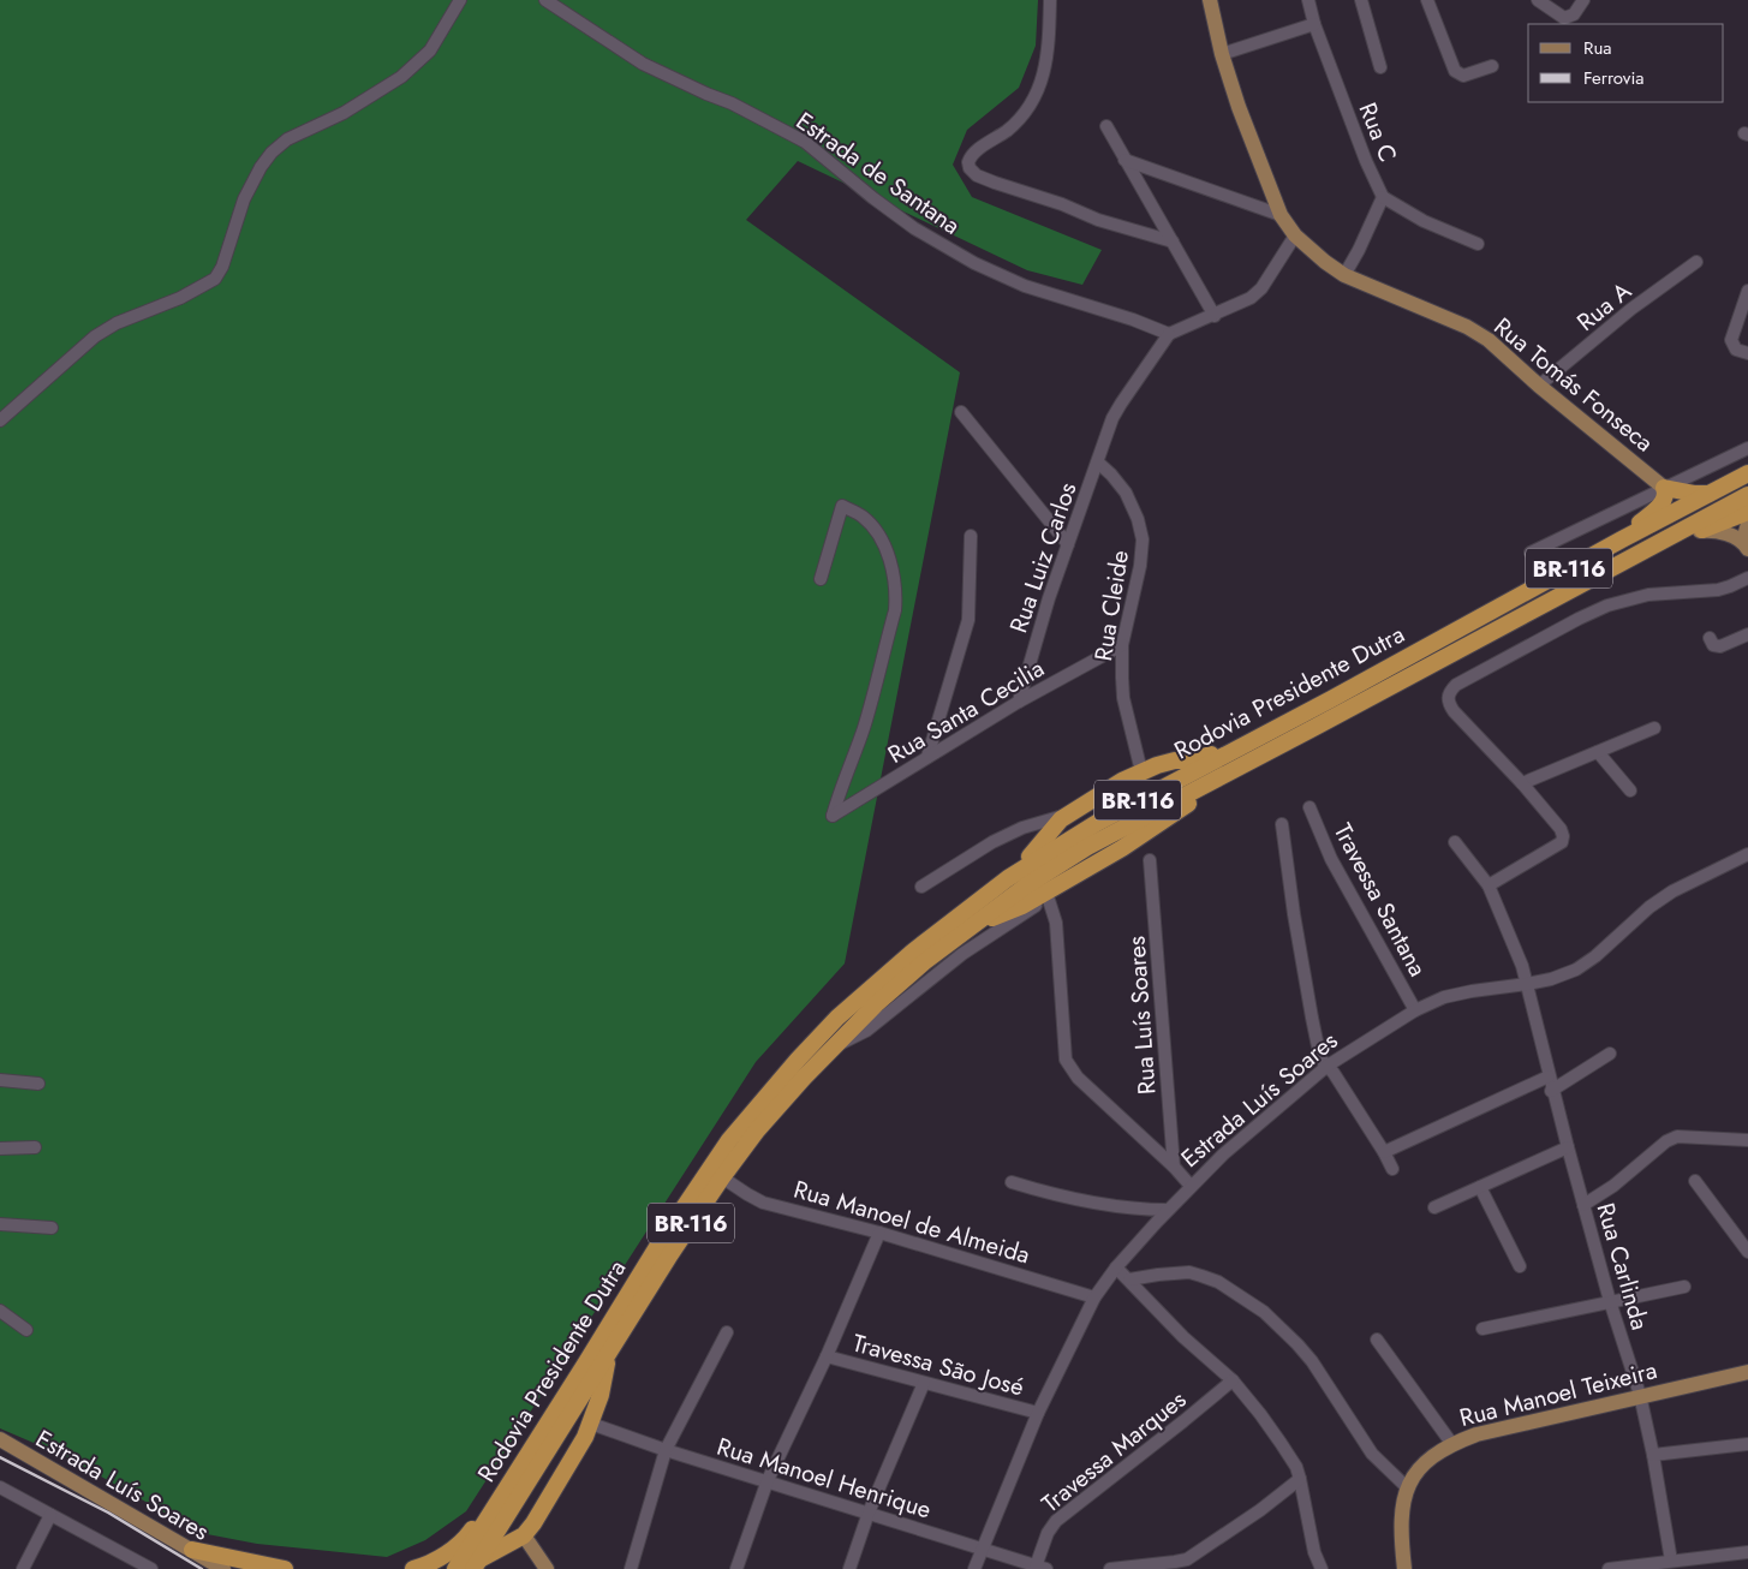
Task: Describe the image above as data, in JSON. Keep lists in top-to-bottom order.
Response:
{
  "streets": {
    "highway": ["BR-116", "Rodovia Presidente Dutra"],
    "main road": ["Rua Tomás Fonseca", "Estrada Luís Soares", "Rua Manoel Teixeira"],
    "street": [
      "Rua C",
      "Estrada de Santana",
      "Rua A",
      "Rua Luiz Carlos",
      "Rua Cleide",
      "Rua Santa Cecilia",
      "Travessa Santana",
      "Rua Luís Soares",
      "Rua Manoel de Almeida",
      "Rua Carlinda",
      "Travessa São José",
      "Travessa Marques",
      "Rua Manoel Henrique"
    ]
  },
  "crossings": [
    ["Rua C", "Rua Tomás Fonseca"],
    ["Rua A", "Rua Tomás Fonseca"],
    ["Rua Luiz Carlos", "Rua Cleide"],
    ["Rua Luiz Carlos", "Rua Santa Cecilia"],
    ["Rua Cleide", "Rua Santa Cecilia"],
    ["Rodovia Presidente Dutra", "Rua Manoel de Almeida"],
    ["Travessa Santana", "Estrada Luís Soares"],
    ["Estrada Luís Soares", "Rua Manoel de Almeida"],
    ["Estrada Luís Soares", "Rua Carlinda"],
    ["Estrada Luís Soares", "Travessa São José"],
    ["Estrada Luís Soares", "Rua Manoel Henrique"],
    ["Rua Carlinda", "Rua Manoel Teixeira"],
    ["Travessa Marques", "Rua Manoel Henrique"]
  ],
  "legend": ["Rua", "Ferrovia"]
}
